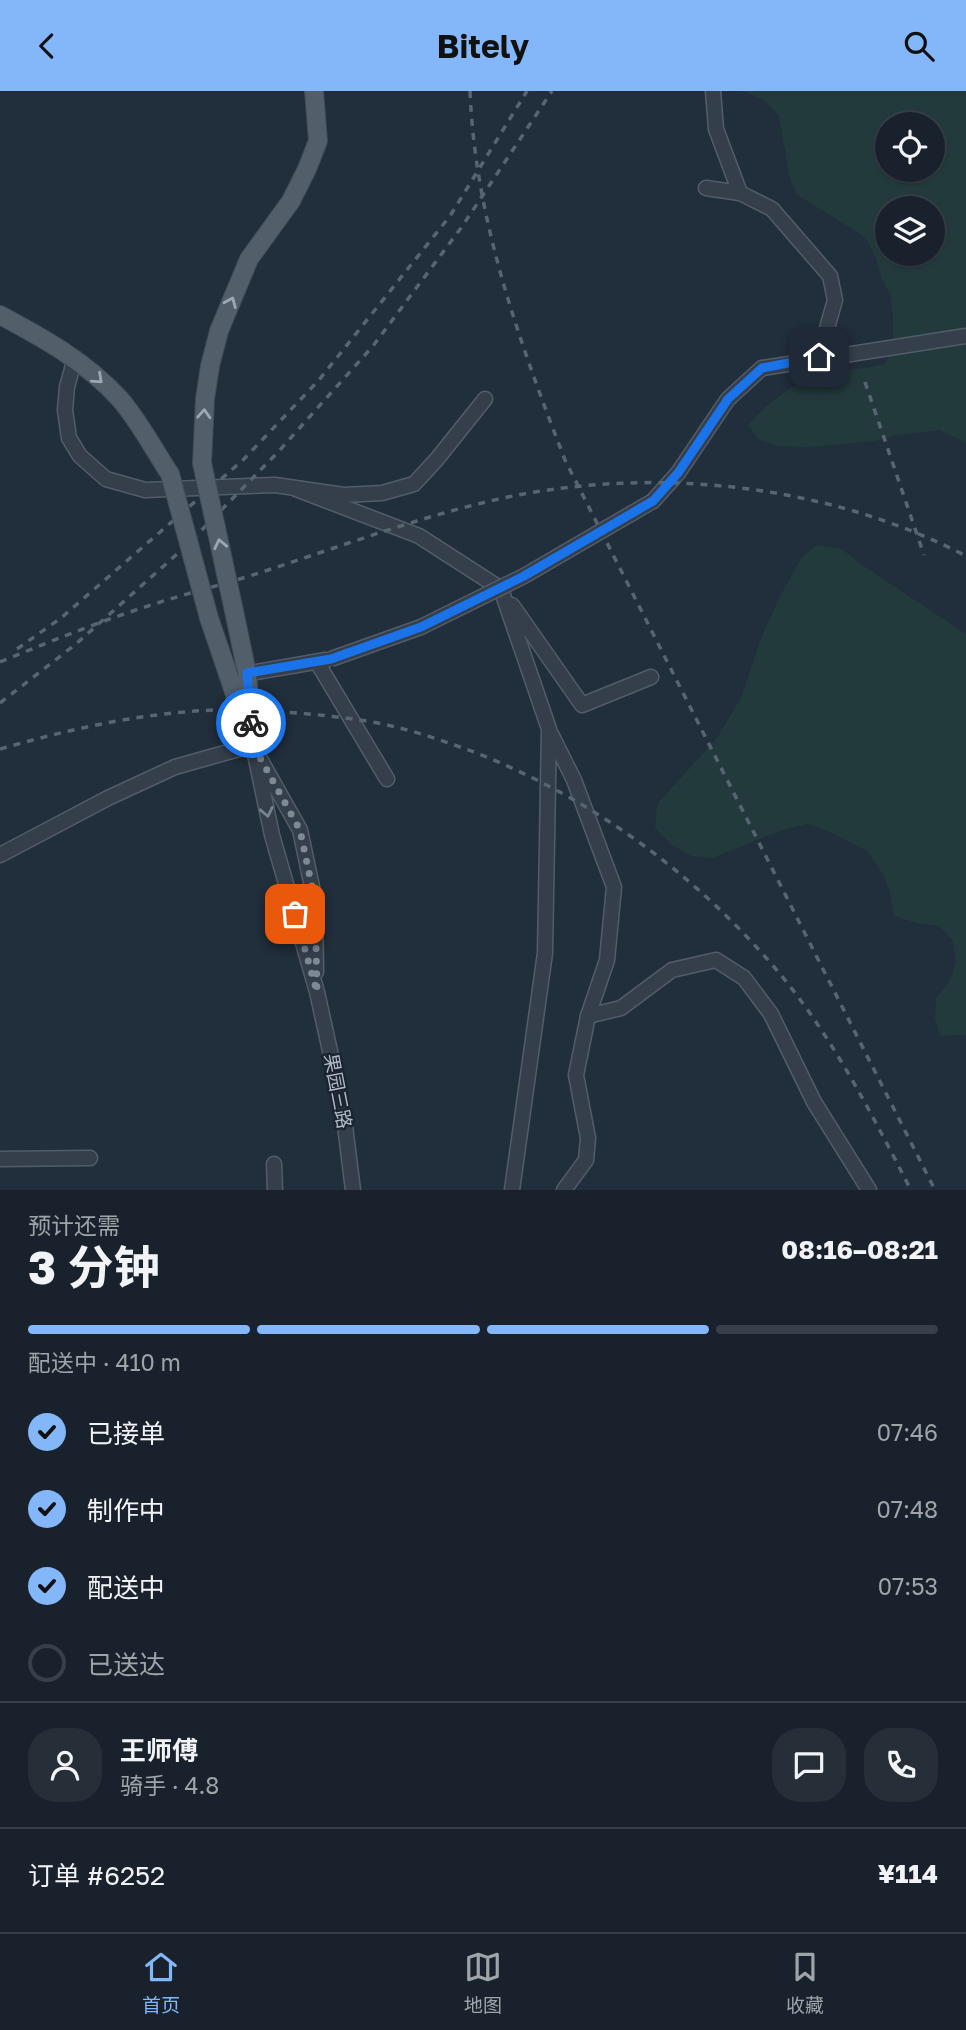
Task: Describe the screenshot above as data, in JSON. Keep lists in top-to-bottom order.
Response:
{
  "streets": {
    "street": ["果园三路"]
  },
  "page": {
    "header": "Bitely",
    "heading": ["3 分钟", "预计还需", "08:16–08:21"],
    "panel": [
      "王师傅",
      "骑手 · 4.8",
      "订单 #6252",
      "¥114"
    ],
    "bar": "配送中 · 410 m",
    "list": [
      ["已接单", "07:46"],
      ["制作中", "07:48"],
      ["配送中", "07:53"],
      "已送达"
    ],
    "tabs": ["首页", "地图", "收藏"]
  }
}
